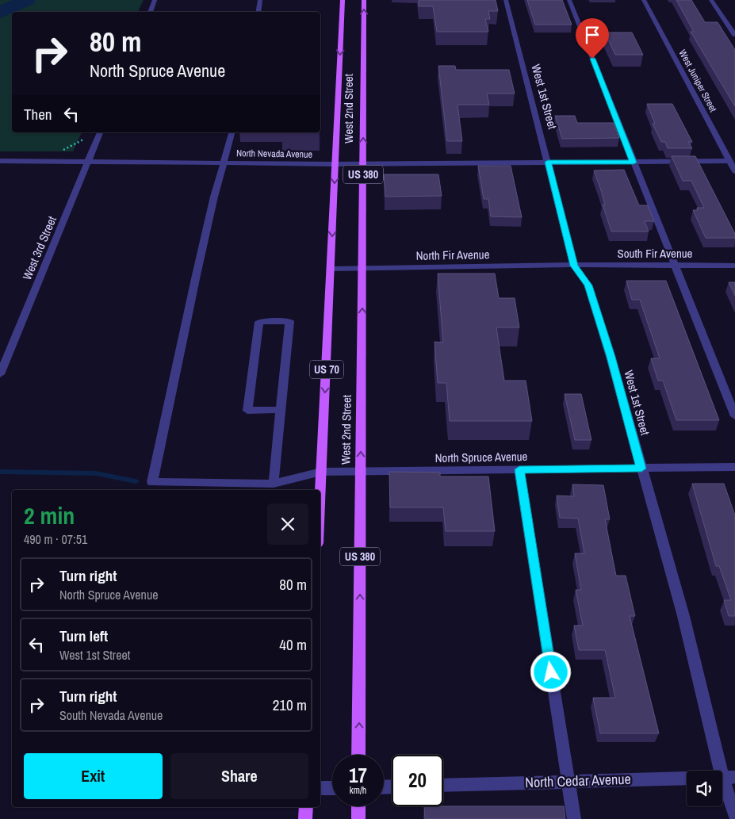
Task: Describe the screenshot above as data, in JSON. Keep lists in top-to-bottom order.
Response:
{
  "streets": {
    "main road": ["West 2nd Street", "US 380", "US 70"],
    "street": [
      "West Juniper Street",
      "West 1st Street",
      "North Nevada Avenue",
      "West 3rd Street",
      "South Fir Avenue",
      "North Fir Avenue",
      "North Spruce Avenue",
      "North Cedar Avenue"
    ]
  },
  "crossings": [
    ["West Juniper Street", "North Nevada Avenue"],
    ["West 1st Street", "North Nevada Avenue"],
    ["West 1st Street", "South Fir Avenue"],
    ["West 1st Street", "North Fir Avenue"],
    ["West 1st Street", "North Spruce Avenue"],
    ["West 1st Street", "North Cedar Avenue"],
    ["West 2nd Street", "North Nevada Avenue"],
    ["West 2nd Street", "North Fir Avenue"],
    ["West 2nd Street", "North Spruce Avenue"],
    ["North Nevada Avenue", "West 3rd Street"],
    ["North Nevada Avenue", "North Spruce Avenue"],
    ["South Fir Avenue", "North Fir Avenue"]
  ],
  "page": {
    "turn": ["80 m", "North Spruce Avenue"],
    "then": "Then",
    "heading": ["2 min", "490 m · 07:51"],
    "list": [
      {
        "name": "Turn right",
        "note": "North Spruce Avenue",
        "value": "80 m"
      },
      {
        "name": "Turn left",
        "note": "West 1st Street",
        "value": "40 m"
      },
      {
        "name": "Turn right",
        "note": "South Nevada Avenue",
        "value": "210 m"
      }
    ],
    "buttons": ["Exit", "Share"],
    "speed": "17 km/h",
    "limit": "20"
  }
}
